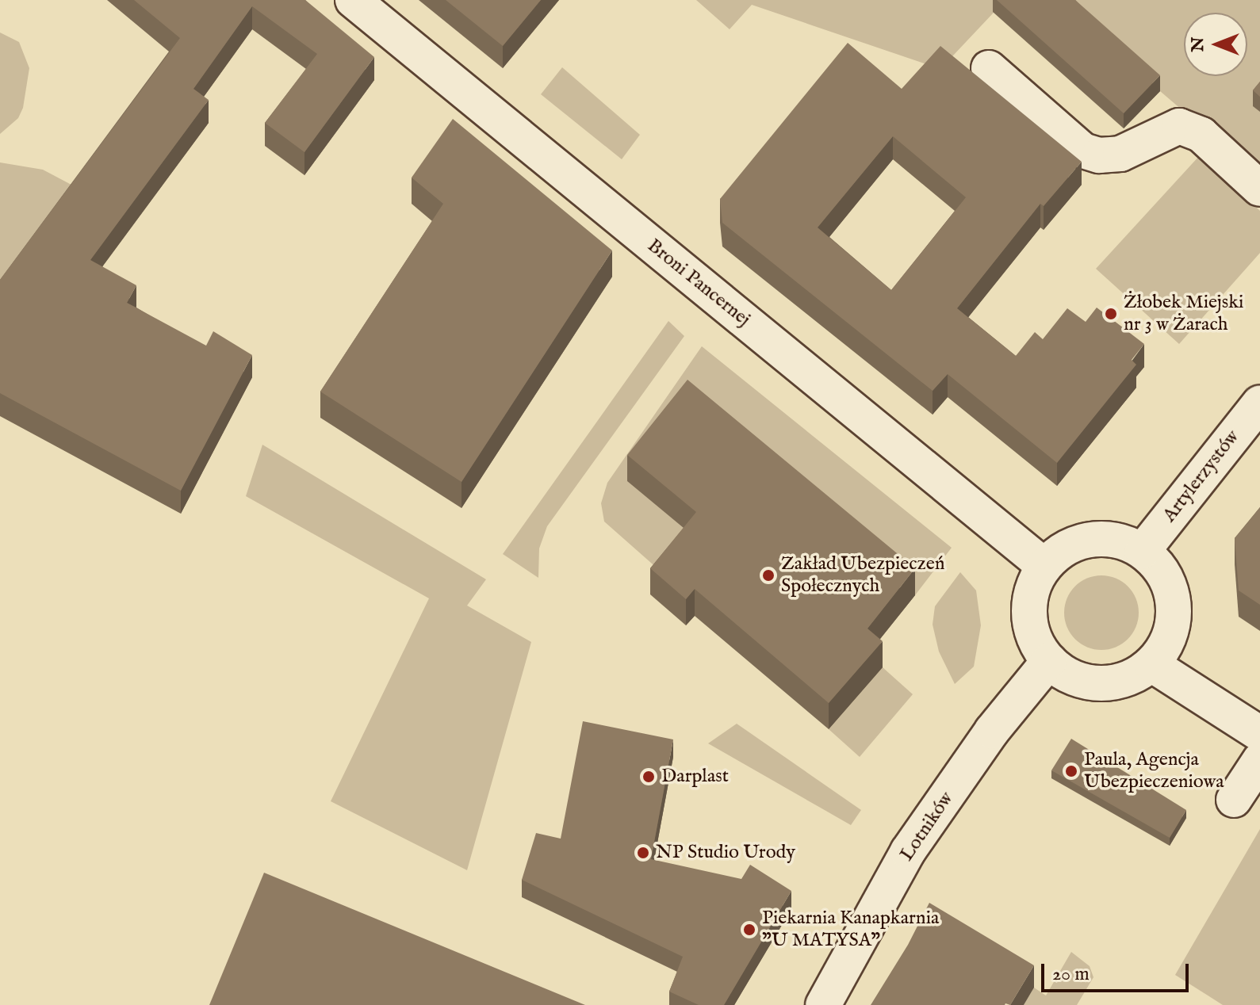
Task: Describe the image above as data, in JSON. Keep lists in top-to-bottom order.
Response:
{
  "streets": {
    "street": ["Broni Pancernej", "Artylerzystów", "Lotników"]
  },
  "crossings": [
    ["Broni Pancernej", "Artylerzystów"],
    ["Broni Pancernej", "Lotników"],
    ["Artylerzystów", "Lotników"]
  ],
  "places": [
    "Żłobek Miejski nr 3 w Żarach",
    "Zakład Ubezpieczeń Społecznych",
    "Paula, Agencja Ubezpieczeniowa",
    "Darplast",
    "NP Studio Urody",
    "Piekarnia Kanapkarnia \"U MATYSA\""
  ],
  "scale_bar": "20 m",
  "north": "left"
}
